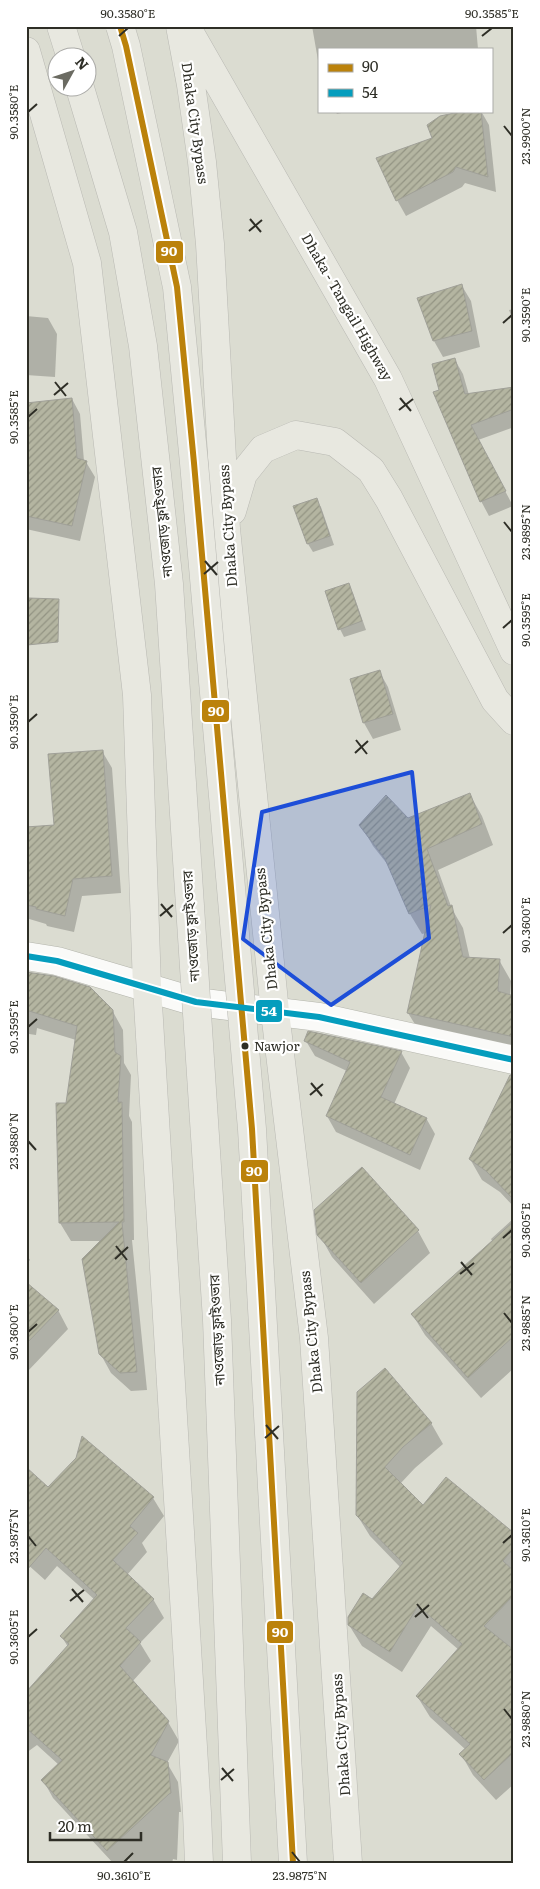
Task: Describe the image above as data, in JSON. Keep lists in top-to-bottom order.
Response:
{
  "streets": {
    "highway": ["Dhaka City Bypass", "Dhaka - Tangail Highway", "নাওজোড় ফ্লাইওভার"]
  },
  "places": ["Nawjor"],
  "lines": ["transit line 90", "transit line 54"],
  "legend": ["90", "54"],
  "scale_bar": "20 m",
  "north": "top right",
  "coordinates": [
    "90.3580°E",
    "90.3585°E",
    "23.9900°N",
    "90.3590°E",
    "23.9895°N",
    "90.3595°E",
    "90.3600°E",
    "23.9880°N",
    "90.3605°E",
    "23.9885°N",
    "90.3610°E",
    "23.9875°N"
  ]
}
